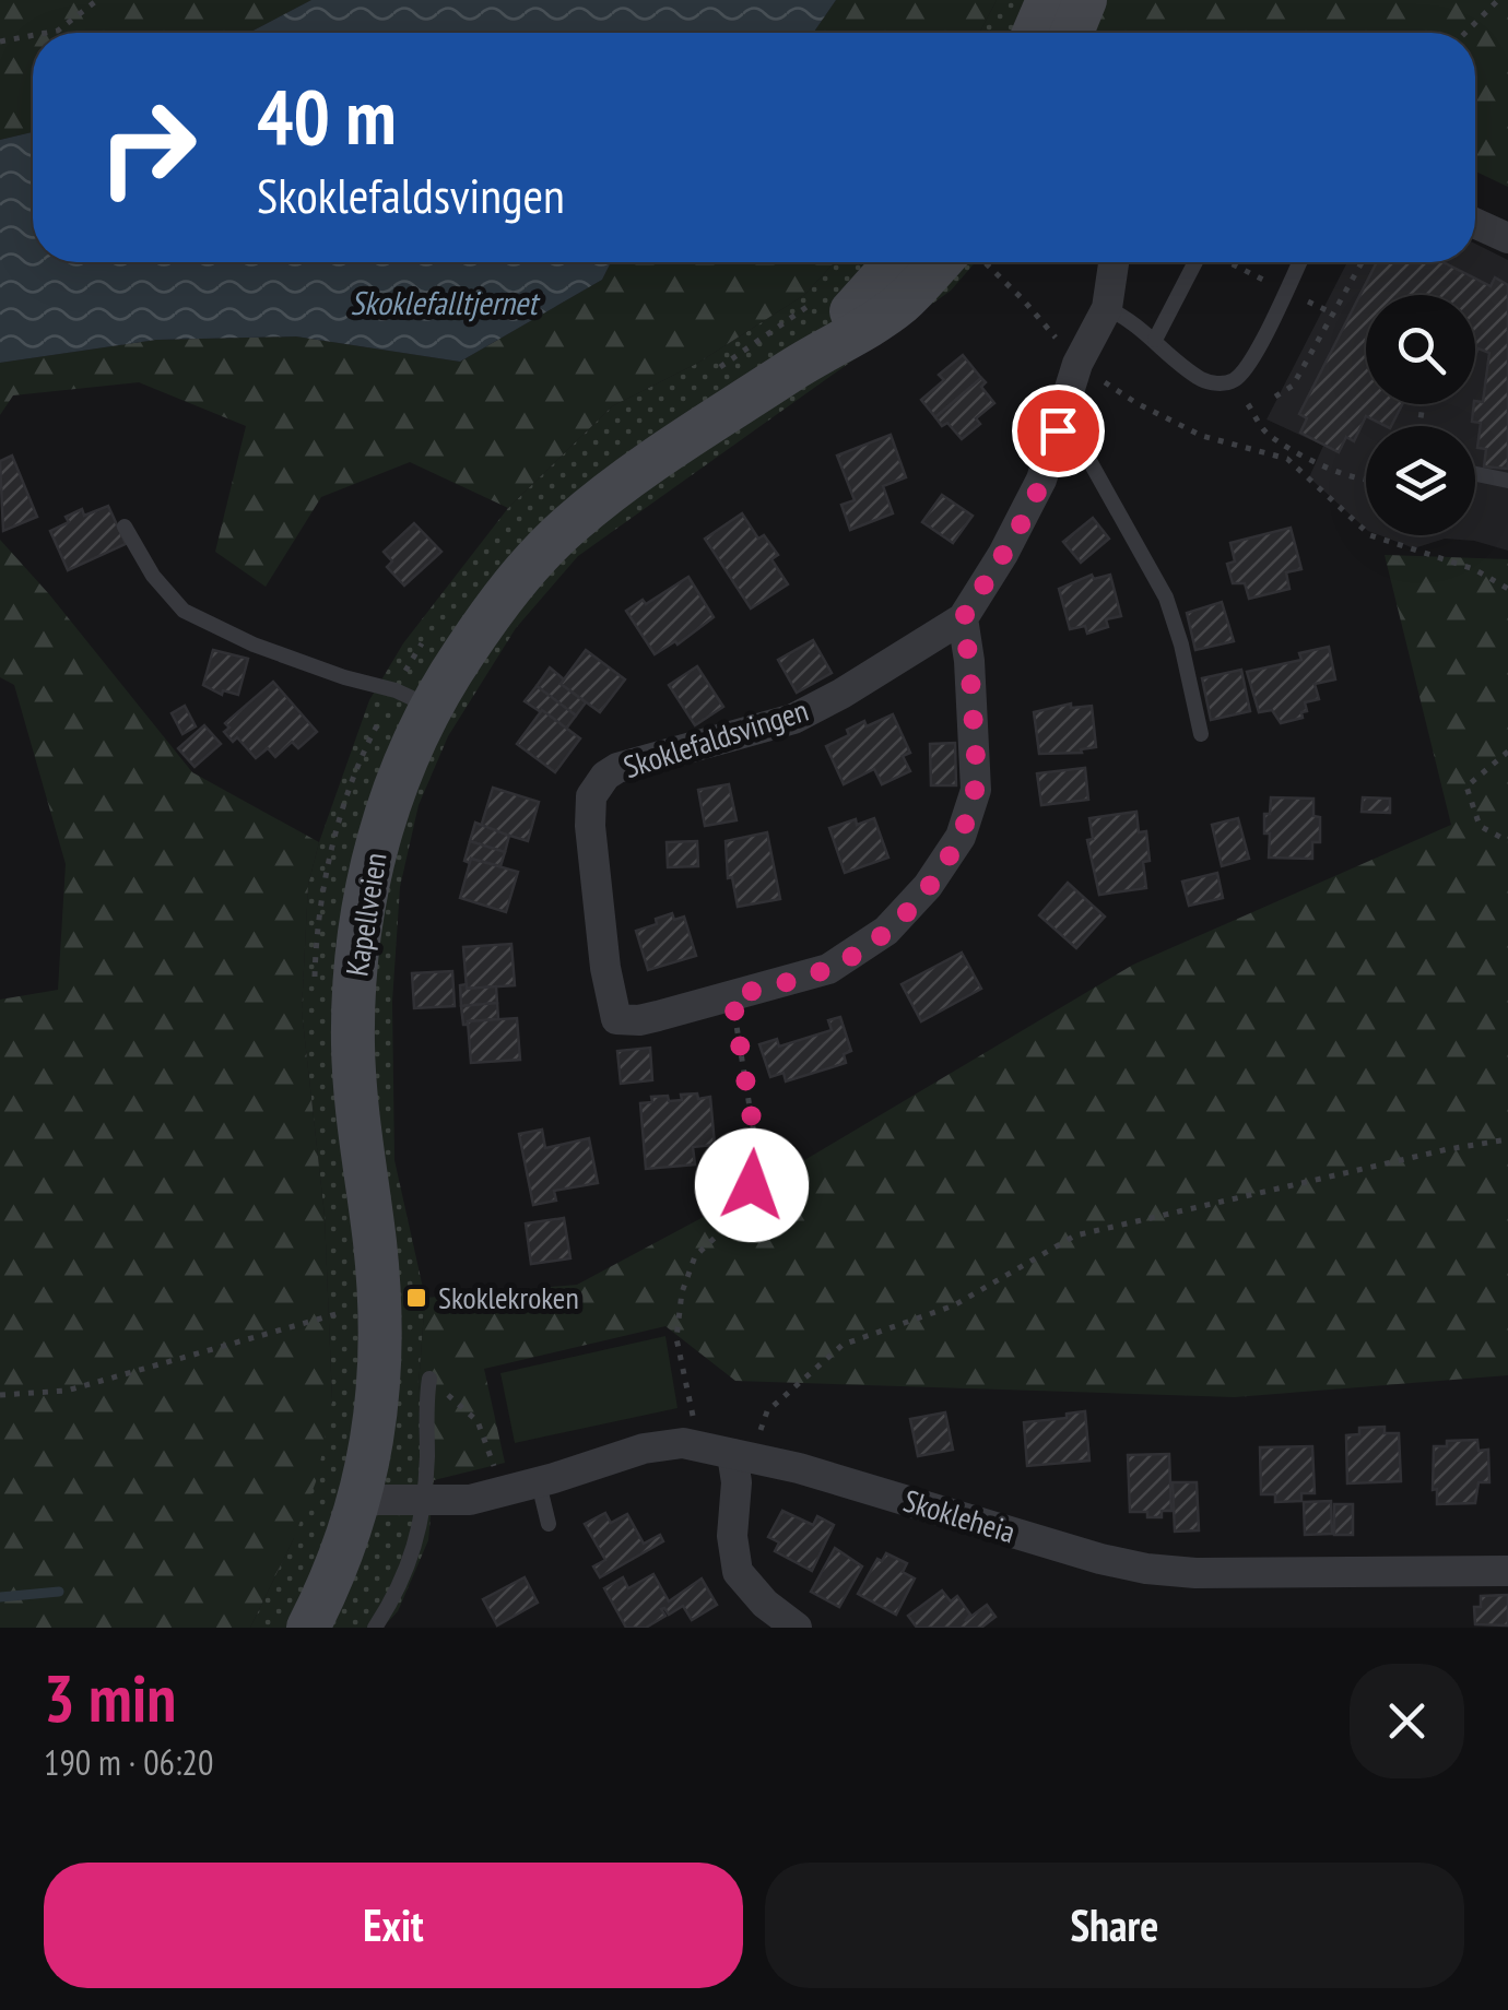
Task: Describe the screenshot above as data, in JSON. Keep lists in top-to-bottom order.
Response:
{
  "streets": {
    "main road": ["Kapellveien"],
    "street": ["Skoklefaldsvingen", "Skokleheia"]
  },
  "crossings": [
    ["Kapellveien", "Skokleheia"]
  ],
  "water": ["Skoklefalltjernet"],
  "places": {
    "transit": ["Skoklekroken"]
  },
  "page": {
    "turn": ["40 m", "Skoklefaldsvingen"],
    "heading": ["3 min", "190 m · 06:20"],
    "buttons": ["Exit", "Share"]
  }
}
